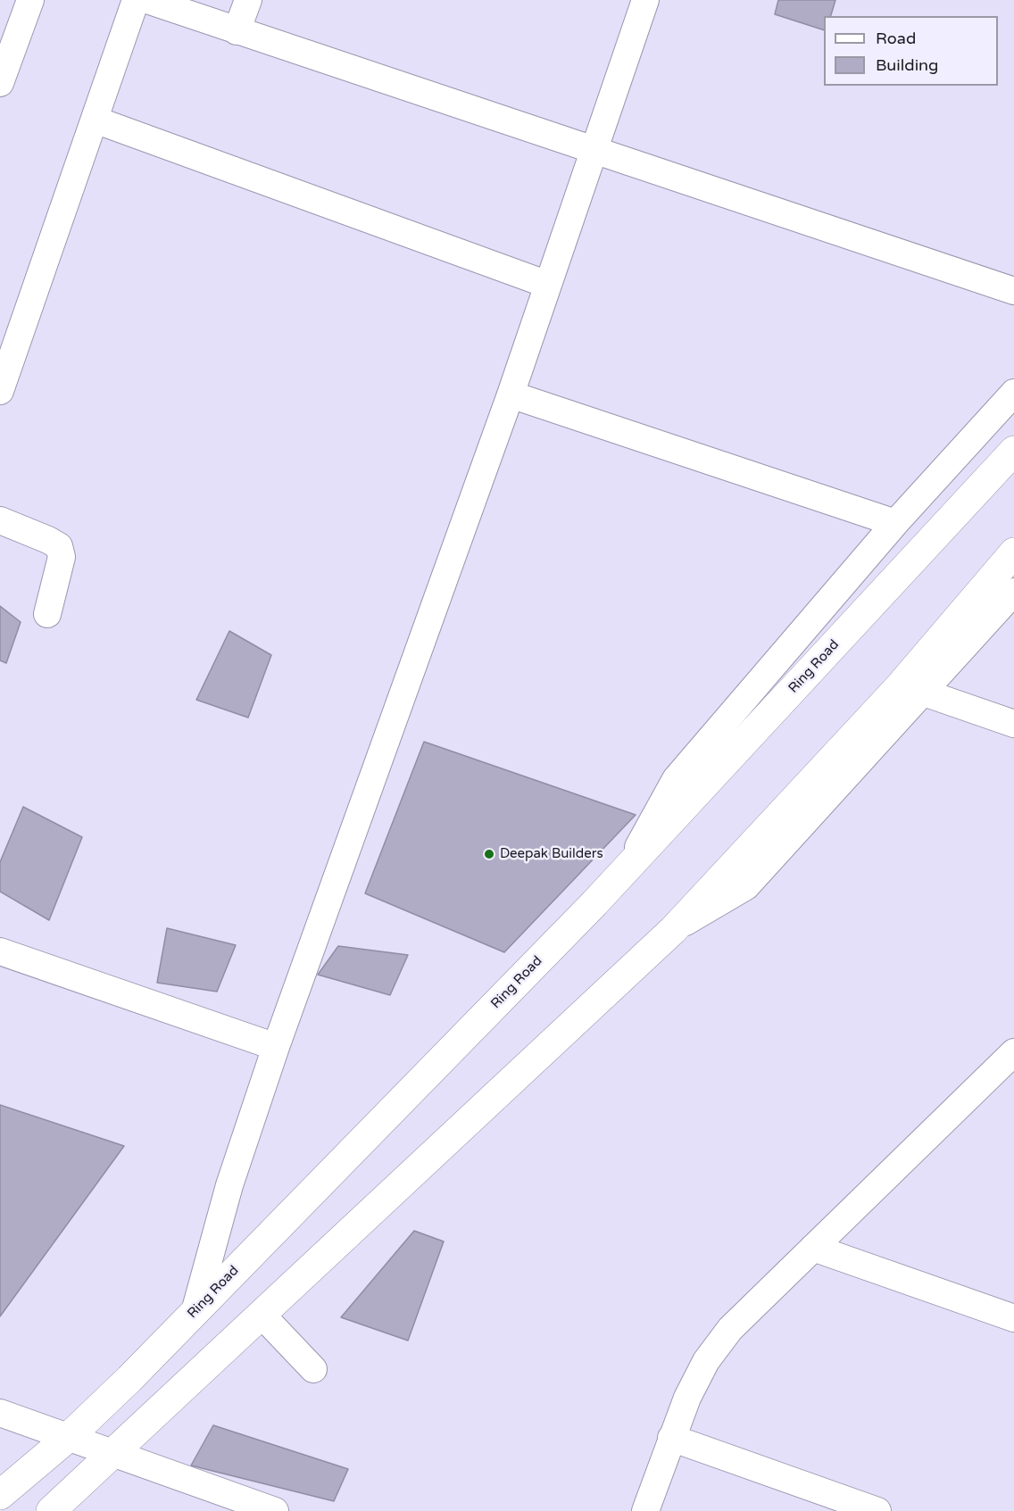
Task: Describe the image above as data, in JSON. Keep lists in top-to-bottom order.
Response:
{
  "streets": {
    "street": ["Ring Road"]
  },
  "places": ["Deepak Builders"],
  "legend": ["Road", "Building"]
}
